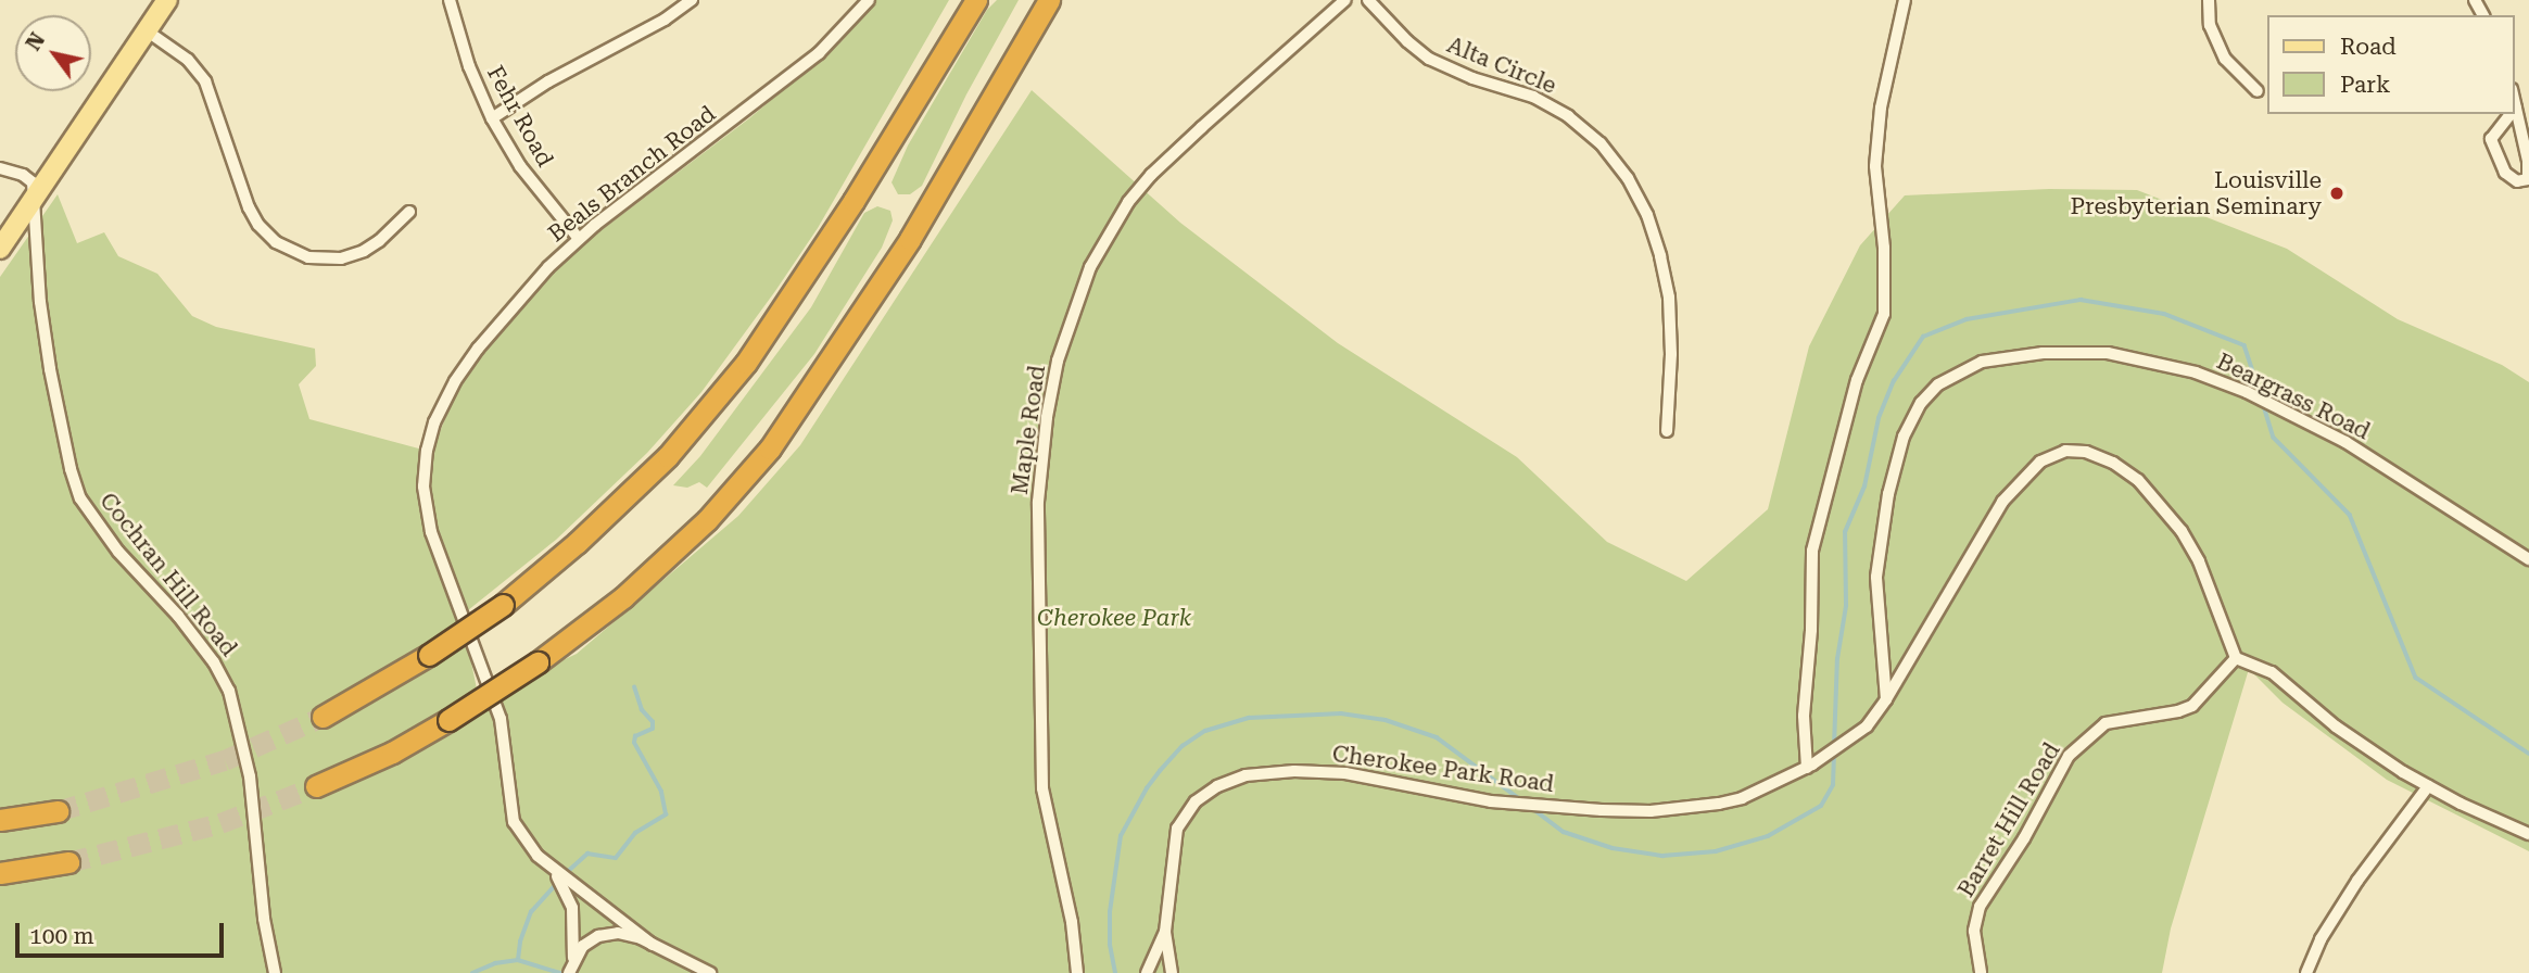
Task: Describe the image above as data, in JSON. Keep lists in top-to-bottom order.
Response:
{
  "streets": {
    "street": [
      "Alta Circle",
      "Fehr Road",
      "Beals Branch Road",
      "Beargrass Road",
      "Maple Road",
      "Cochran Hill Road",
      "Cherokee Park Road",
      "Barret Hill Road"
    ]
  },
  "crossings": [
    ["Fehr Road", "Beals Branch Road"],
    ["Beargrass Road", "Cherokee Park Road"]
  ],
  "parks": ["Cherokee Park"],
  "places": ["Louisville Presbyterian Seminary"],
  "legend": ["Road", "Park"],
  "scale_bar": "100 m",
  "north": "top left"
}
